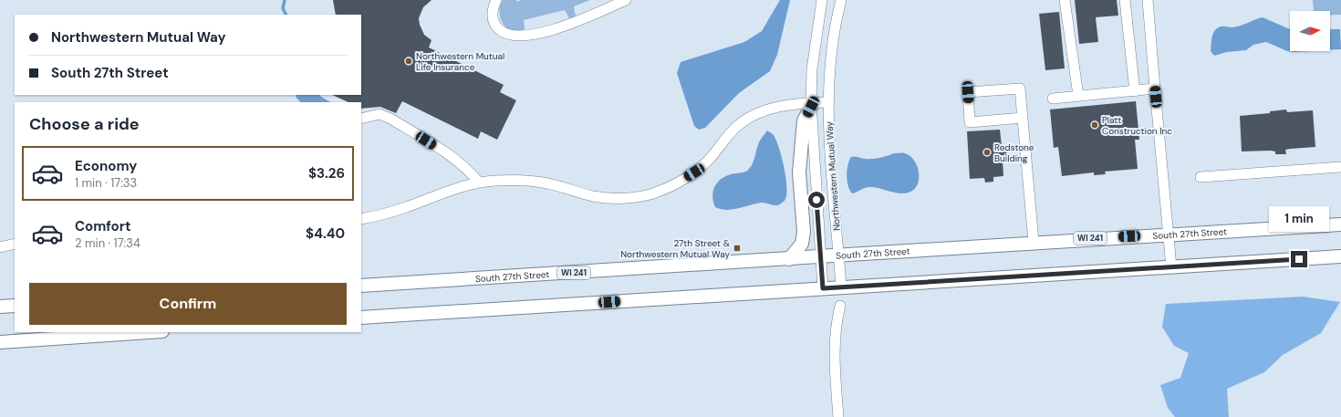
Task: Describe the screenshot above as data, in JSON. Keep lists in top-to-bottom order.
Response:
{
  "streets": {
    "main road": ["South 27th Street", "WI 241"],
    "street": ["Northwestern Mutual Way"]
  },
  "crossings": [
    ["Northwestern Mutual Way", "South 27th Street"]
  ],
  "places": {
    "other": ["Northwestern Mutual Life Insurance", "Platt Construction Inc", "Redstone Building"],
    "transit": ["27th Street & Northwestern Mutual Way"]
  },
  "north": "right",
  "page": {
    "banner": ["Northwestern Mutual Way", "South 27th Street"],
    "heading": "Choose a ride",
    "list": [
      {
        "name": "Economy",
        "note": "1 min · 17:33",
        "value": "$3.26"
      },
      {
        "name": "Comfort",
        "note": "2 min · 17:34",
        "value": "$4.40"
      }
    ],
    "bubble": "1 min",
    "buttons": "Confirm"
  }
}
